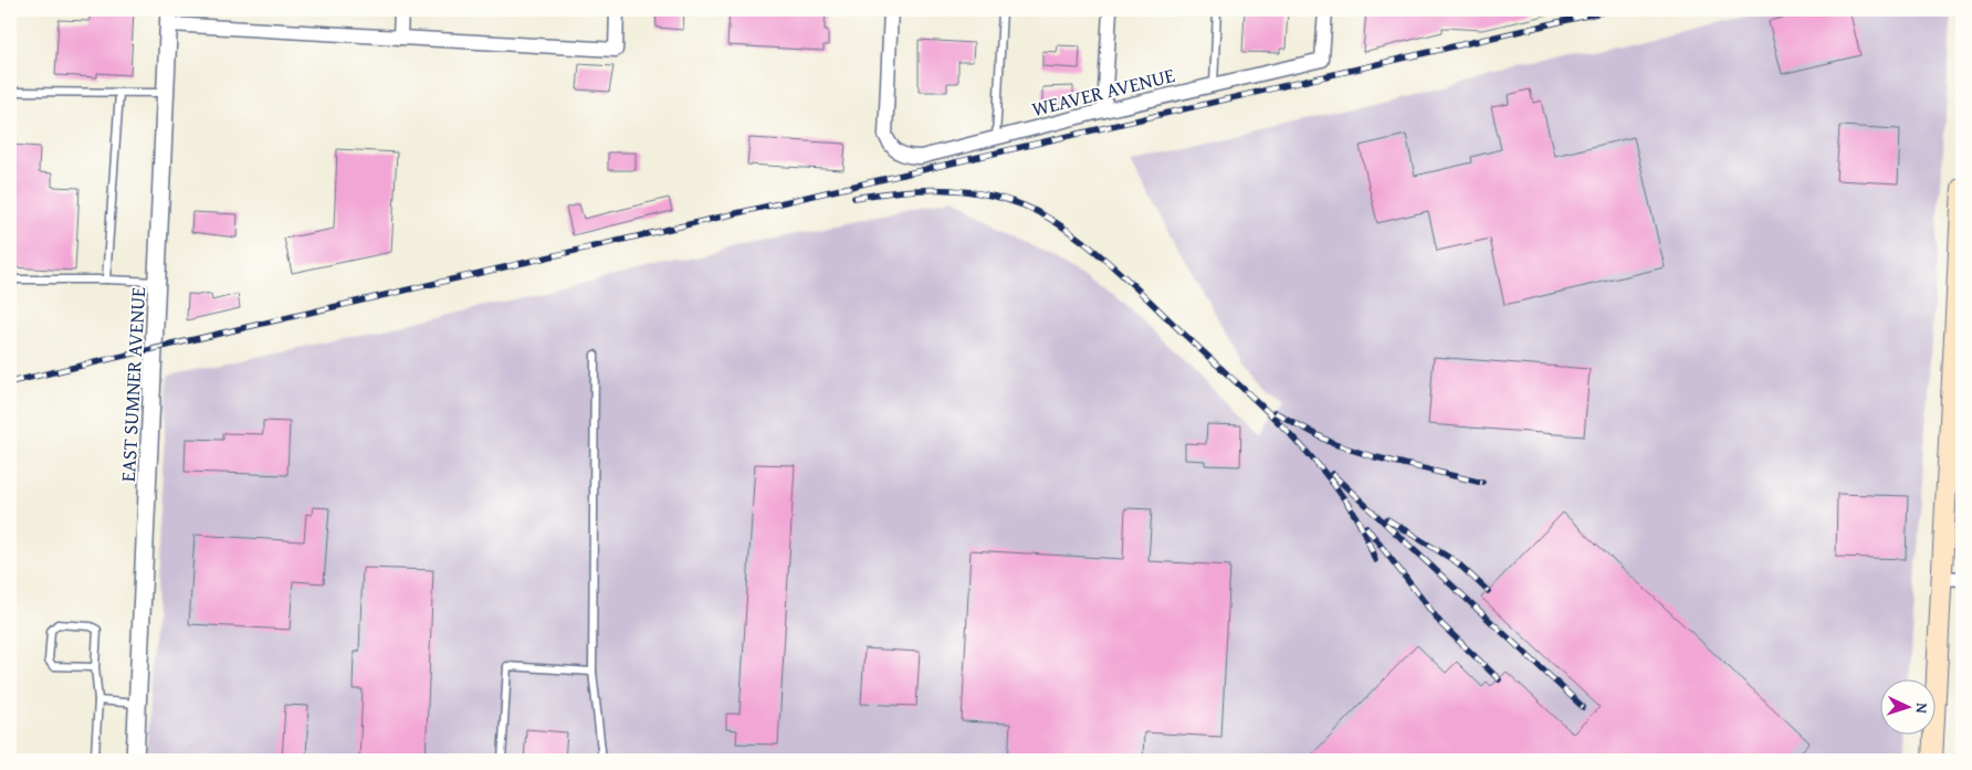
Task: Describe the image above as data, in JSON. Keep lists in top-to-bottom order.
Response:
{
  "streets": {
    "street": ["WEAVER AVENUE", "EAST SUMNER AVENUE"]
  },
  "north": "right"
}
